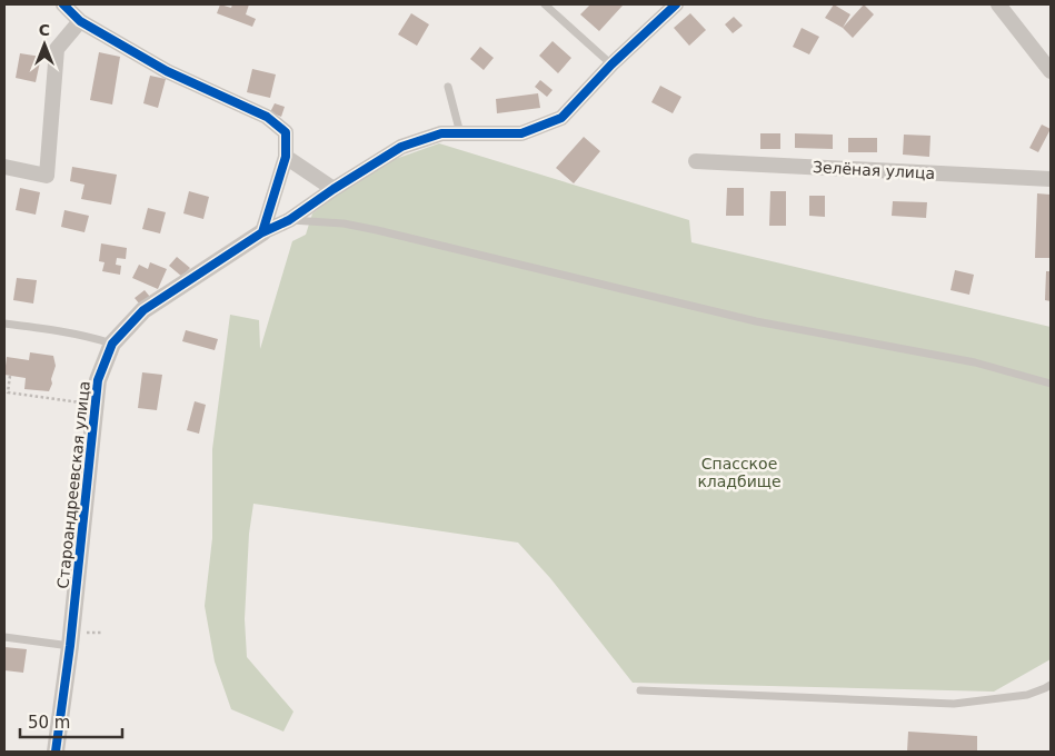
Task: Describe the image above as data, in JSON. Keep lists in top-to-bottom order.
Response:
{
  "streets": {
    "street": ["Зелёная улица", "Староандреевская улица"]
  },
  "parks": ["Спасское кладбище"],
  "scale_bar": "50 m",
  "north": "top"
}
